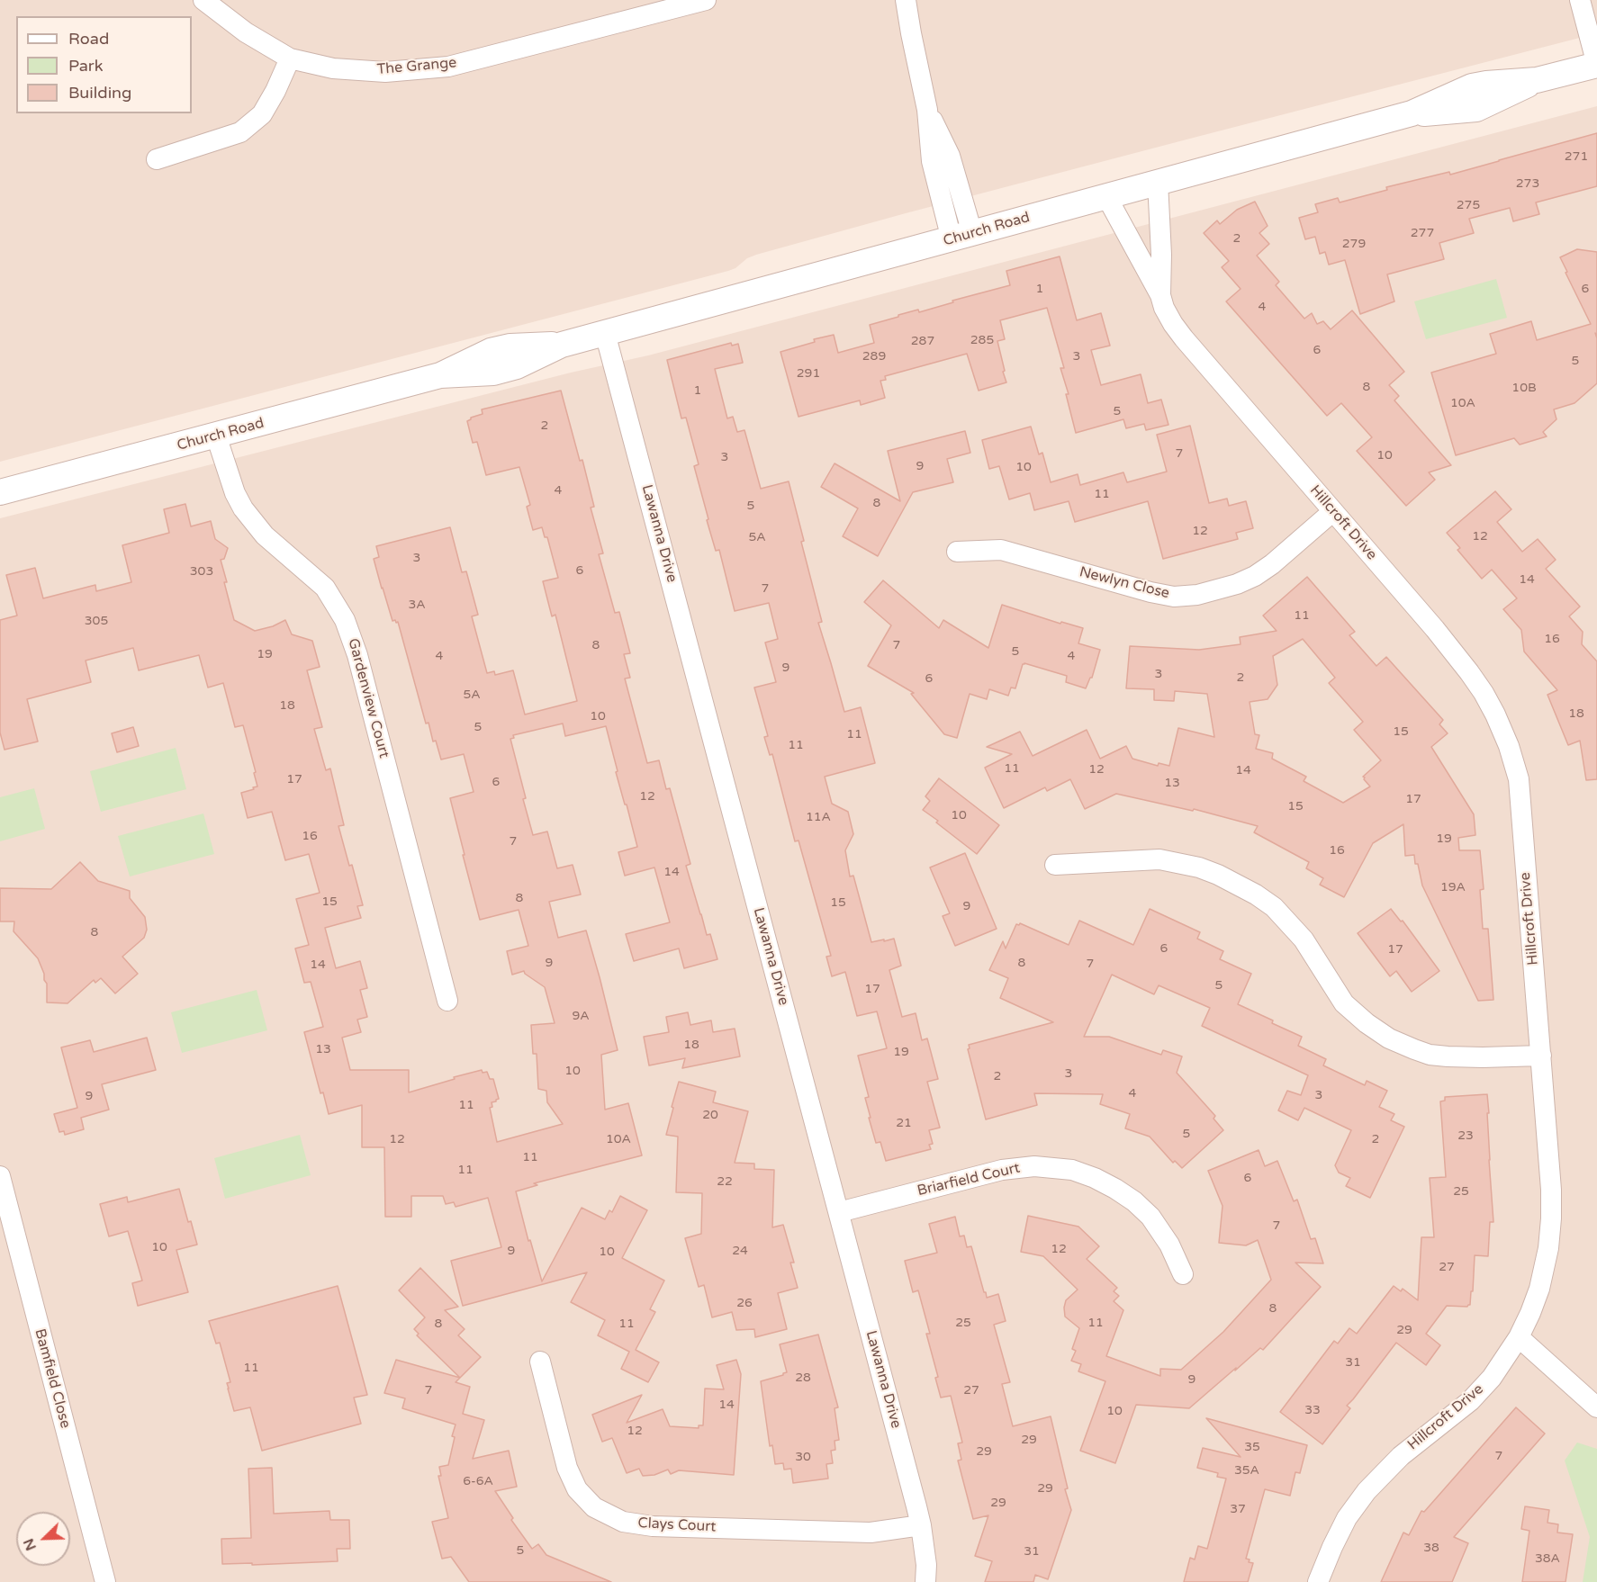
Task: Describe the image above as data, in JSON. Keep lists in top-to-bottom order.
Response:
{
  "streets": {
    "street": [
      "The Grange",
      "Church Road",
      "Hillcroft Drive",
      "Lawanna Drive",
      "Newlyn Close",
      "Gardenview Court",
      "Briarfield Court",
      "Bamfield Close",
      "Clays Court"
    ]
  },
  "crossings": [
    ["Church Road", "Hillcroft Drive"],
    ["Church Road", "Lawanna Drive"],
    ["Church Road", "Gardenview Court"],
    ["Hillcroft Drive", "Newlyn Close"],
    ["Lawanna Drive", "Briarfield Court"],
    ["Lawanna Drive", "Clays Court"]
  ],
  "house_numbers": [
    "271",
    "273",
    "275",
    "277",
    "2",
    "279",
    "1",
    "6",
    "4",
    "285",
    "287",
    "6",
    "289",
    "3",
    "5",
    "291",
    "8",
    "10B",
    "1",
    "10A",
    "5",
    "2",
    "7",
    "10",
    "3",
    "9",
    "10",
    "4",
    "11",
    "8",
    "5",
    "12",
    "12",
    "5A",
    "3",
    "6",
    "303",
    "14",
    "7",
    "3A",
    "11",
    "305",
    "16",
    "8",
    "7",
    "5",
    "19",
    "4",
    "4",
    "9",
    "3",
    "2",
    "6",
    "5A",
    "18",
    "18",
    "10",
    "5",
    "15",
    "11",
    "11",
    "11",
    "12",
    "14",
    "17",
    "6",
    "13",
    "12",
    "17",
    "15",
    "10",
    "11A",
    "16",
    "19",
    "7",
    "16",
    "14",
    "19A",
    "8",
    "15",
    "15",
    "9",
    "8",
    "6",
    "17",
    "9",
    "8",
    "7",
    "14",
    "5",
    "17",
    "9A",
    "18",
    "13",
    "19",
    "10",
    "3",
    "2",
    "4",
    "3",
    "9",
    "11",
    "20",
    "21",
    "5",
    "23",
    "12",
    "10A",
    "2",
    "11",
    "11",
    "6",
    "22",
    "25",
    "7",
    "10",
    "12",
    "9",
    "24",
    "10",
    "27",
    "26",
    "8",
    "25",
    "11",
    "8",
    "11",
    "29",
    "31",
    "11",
    "28",
    "9",
    "7",
    "27",
    "14",
    "33",
    "10",
    "12",
    "29",
    "35",
    "29",
    "7",
    "30",
    "35A",
    "6-6A",
    "29",
    "29",
    "37",
    "38",
    "5",
    "31",
    "38A"
  ],
  "legend": ["Road", "Park", "Building"],
  "north": "bottom left"
}
